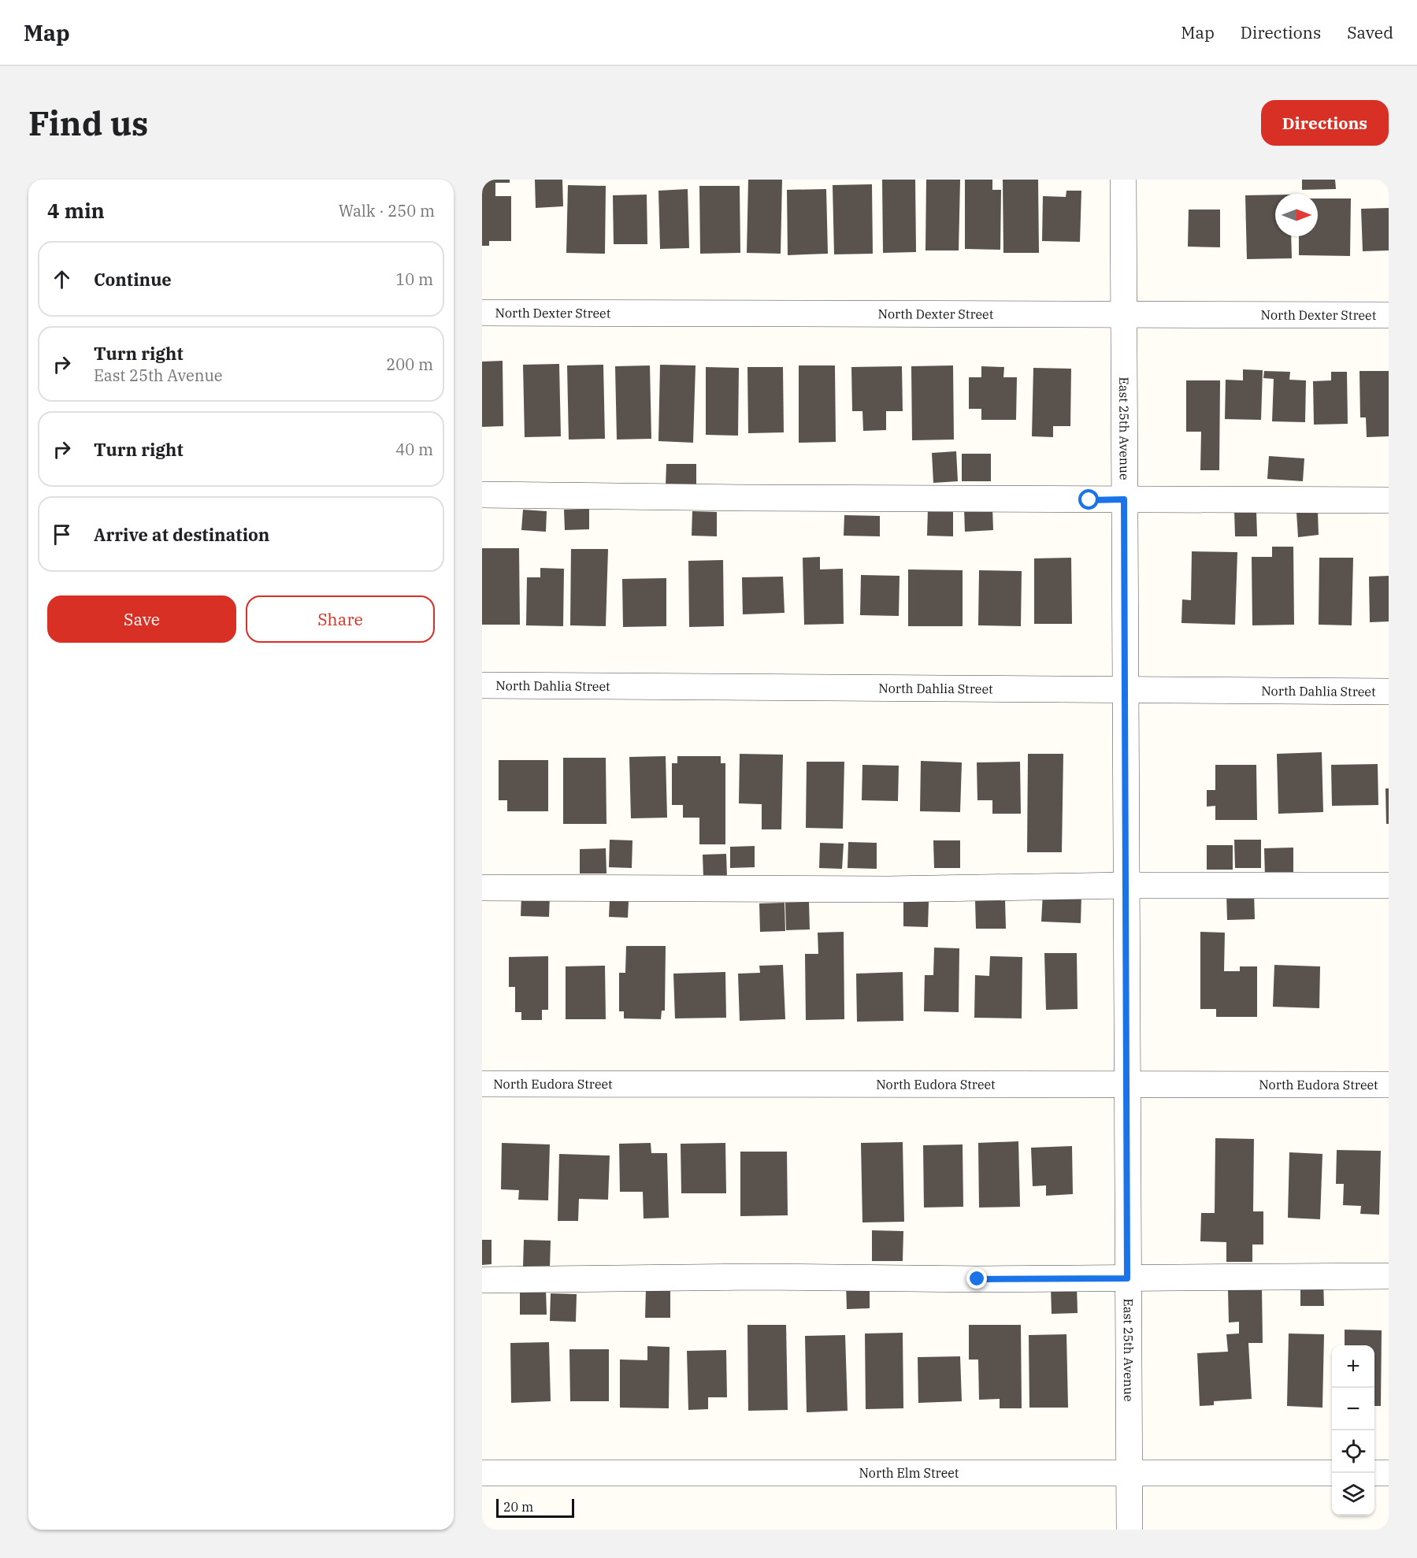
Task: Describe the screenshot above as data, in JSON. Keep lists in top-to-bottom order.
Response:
{
  "streets": {
    "street": [
      "North Dexter Street",
      "East 25th Avenue",
      "North Dahlia Street",
      "North Eudora Street",
      "North Elm Street"
    ]
  },
  "crossings": [
    ["North Dexter Street", "East 25th Avenue"],
    ["East 25th Avenue", "North Dahlia Street"],
    ["East 25th Avenue", "North Eudora Street"],
    ["East 25th Avenue", "North Elm Street"]
  ],
  "scale_bar": "20 m",
  "north": "right",
  "page": {
    "header": "Map",
    "nav": ["Map", "Directions", "Saved"],
    "buttons": [
      "Directions",
      ["Save", "Share"]
    ],
    "title": "Find us",
    "heading": ["4 min", "Walk · 250 m"],
    "list": [
      ["Continue", "10 m"],
      ["Turn right", "East 25th Avenue", "200 m"],
      ["Turn right", "40 m"],
      "Arrive at destination"
    ],
    "map_buttons": ["+", "−"],
    "scale": "20 m"
  }
}
